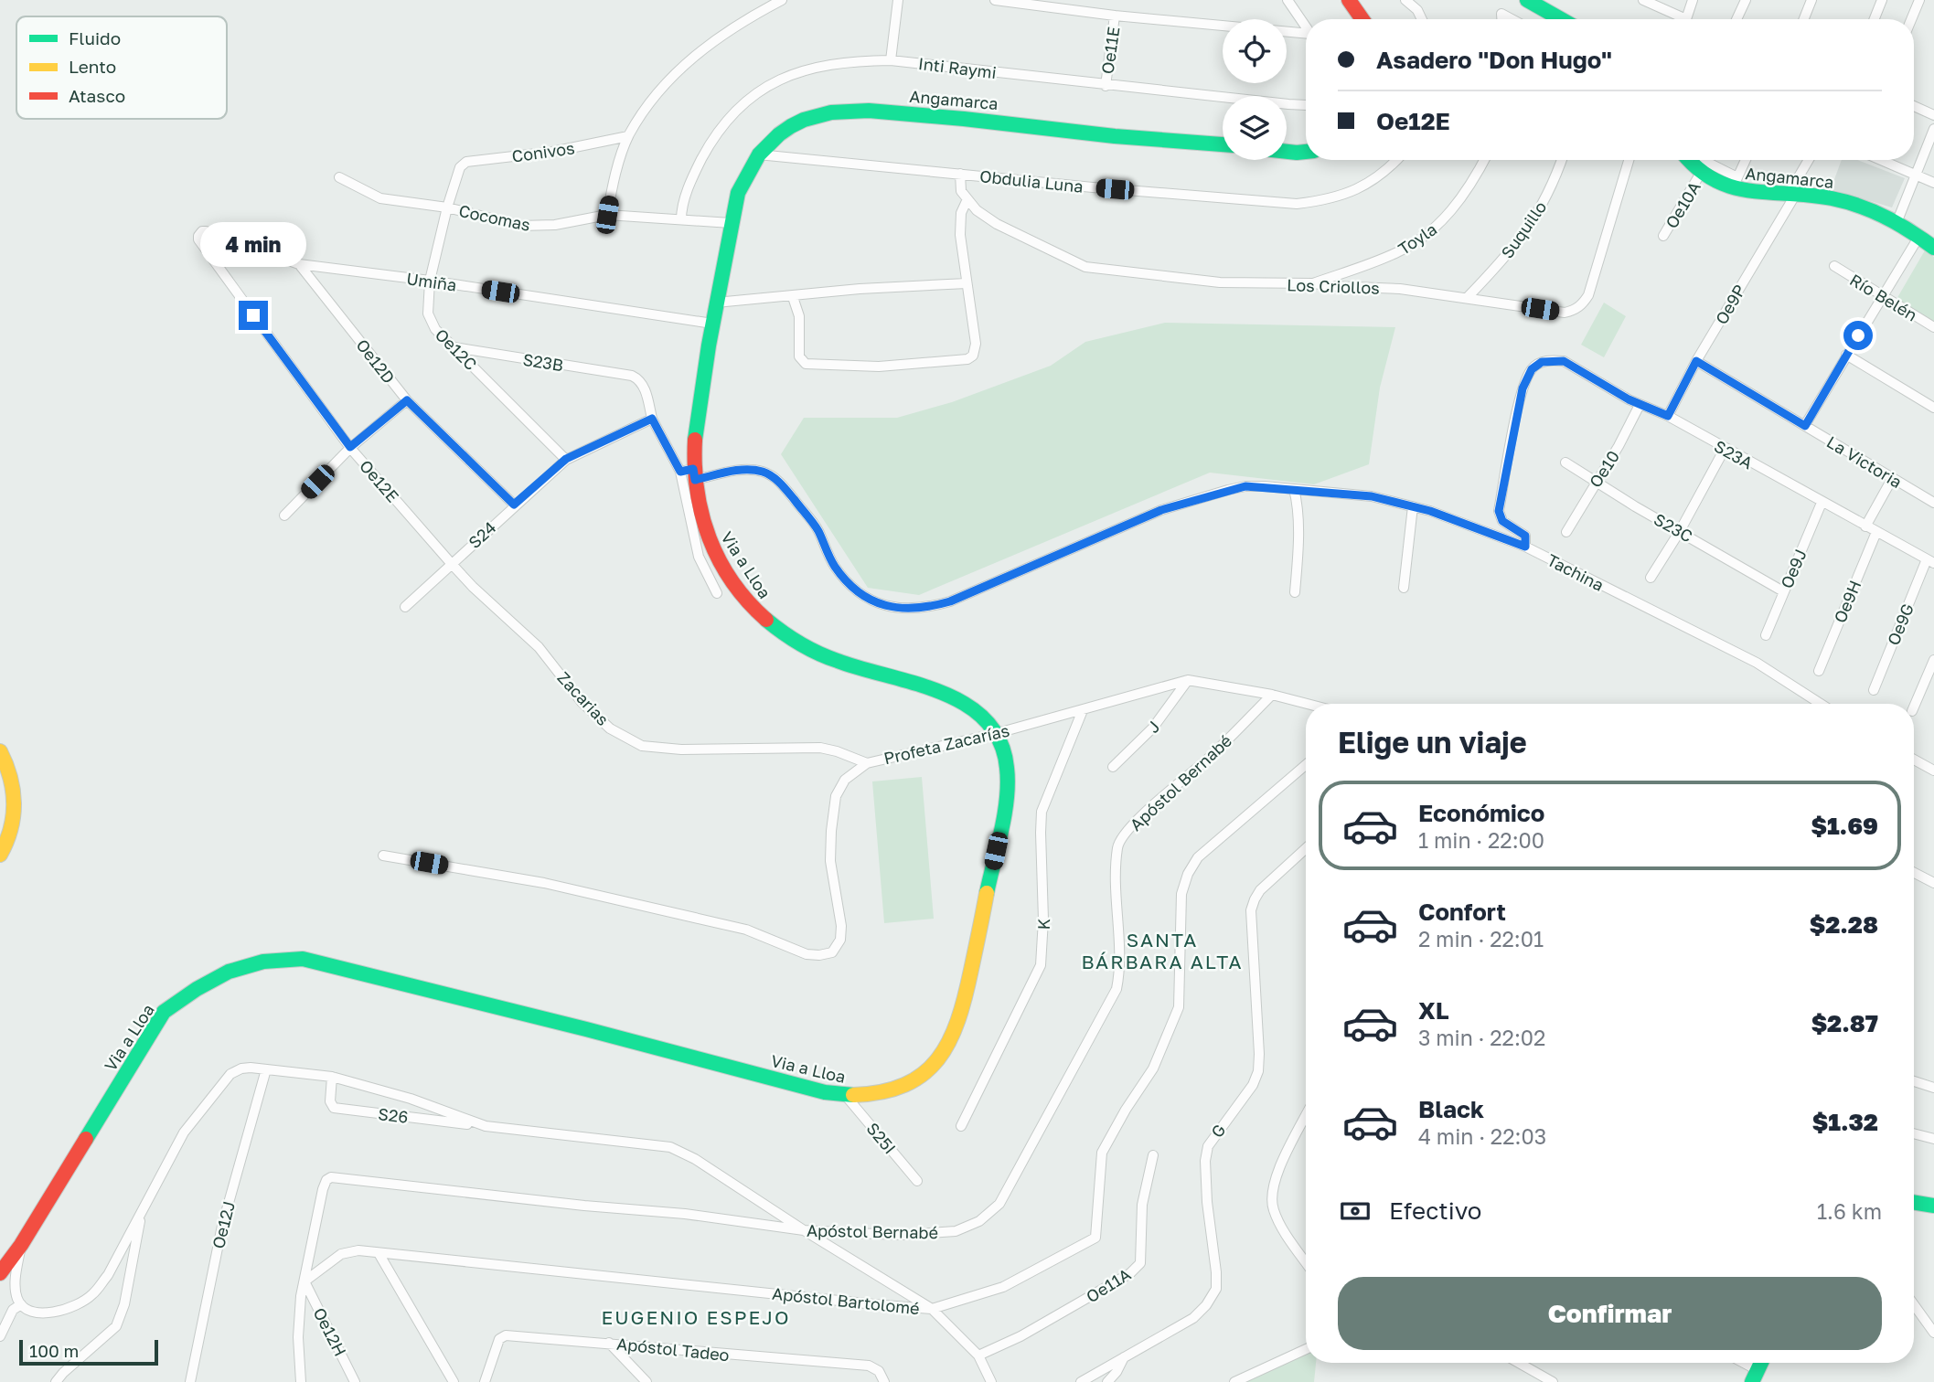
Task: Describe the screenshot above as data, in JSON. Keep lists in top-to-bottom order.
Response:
{
  "streets": {
    "street": [
      "Oe11E",
      "Inti Raymi",
      "Angamarca",
      "Conivos",
      "Obdulia Luna",
      "Oe10A",
      "Cocomas",
      "Suquillo",
      "Toyla",
      "Umiña",
      "Los Criollos",
      "Río Belén",
      "Oe9P",
      "Oe12C",
      "Oe12D",
      "S23B",
      "S23A",
      "La Victoria",
      "Oe10",
      "Oe12E",
      "S23C",
      "S24",
      "Via a Lloa",
      "Oe9J",
      "Tachina",
      "Oe9H",
      "Oe9G",
      "Zacarias",
      "J",
      "Profeta Zacarías",
      "Apóstol Bernabé",
      "K",
      "S26",
      "G",
      "S25I",
      "Oe12J",
      "Oe11A",
      "Apóstol Bartolomé",
      "Oe12H",
      "Apóstol Tadeo"
    ]
  },
  "crossings": [
    ["Oe11E", "Inti Raymi"],
    ["Inti Raymi", "Cocomas"],
    ["Angamarca", "Obdulia Luna"],
    ["Angamarca", "Oe10A"],
    ["Angamarca", "Cocomas"],
    ["Angamarca", "Oe9P"],
    ["Angamarca", "Via a Lloa"],
    ["Conivos", "Oe12C"],
    ["Cocomas", "Oe12C"],
    ["Cocomas", "Via a Lloa"],
    ["Suquillo", "Los Criollos"],
    ["Toyla", "Los Criollos"],
    ["Umiña", "Oe12C"],
    ["Umiña", "Oe12D"],
    ["Umiña", "Oe12E"],
    ["Umiña", "Via a Lloa"],
    ["Oe9P", "S23A"],
    ["Oe9P", "La Victoria"],
    ["Oe12C", "S23B"],
    ["Oe12C", "S24"],
    ["Oe12D", "S24"],
    ["S23B", "S24"],
    ["S23A", "Oe10"],
    ["S23A", "Oe9J"],
    ["S23A", "Tachina"],
    ["S23A", "Oe9H"],
    ["S23A", "Oe9G"],
    ["Oe10", "S23C"],
    ["Oe12E", "S24"],
    ["Oe12E", "Zacarias"],
    ["S23C", "Oe9J"],
    ["S24", "Zacarias"],
    ["Via a Lloa", "Tachina"],
    ["Via a Lloa", "Profeta Zacarías"],
    ["Via a Lloa", "S25I"],
    ["Zacarias", "Profeta Zacarías"],
    ["J", "Profeta Zacarías"],
    ["Profeta Zacarías", "Apóstol Bernabé"],
    ["Profeta Zacarías", "K"],
    ["Apóstol Bernabé", "Apóstol Bartolomé"],
    ["Apóstol Bernabé", "Oe12H"],
    ["Apóstol Bartolomé", "Oe12H"]
  ],
  "districts": ["SANTA BÁRBARA ALTA", "EUGENIO ESPEJO"],
  "legend": ["Fluido", "Lento", "Atasco"],
  "scale_bar": "100 m",
  "page": {
    "banner": ["Asadero \"Don Hugo\"", "Oe12E"],
    "bubble": "4 min",
    "heading": "Elige un viaje",
    "list": [
      {
        "name": "Económico",
        "note": "1 min · 22:00",
        "value": "$1.69"
      },
      {
        "name": "Confort",
        "note": "2 min · 22:01",
        "value": "$2.28"
      },
      {
        "name": "XL",
        "note": "3 min · 22:02",
        "value": "$2.87"
      },
      {
        "name": "Black",
        "note": "4 min · 22:03",
        "value": "$1.32"
      }
    ],
    "pay": ["Efectivo", "1.6 km"],
    "buttons": "Confirmar",
    "scale": "100 m"
  }
}
